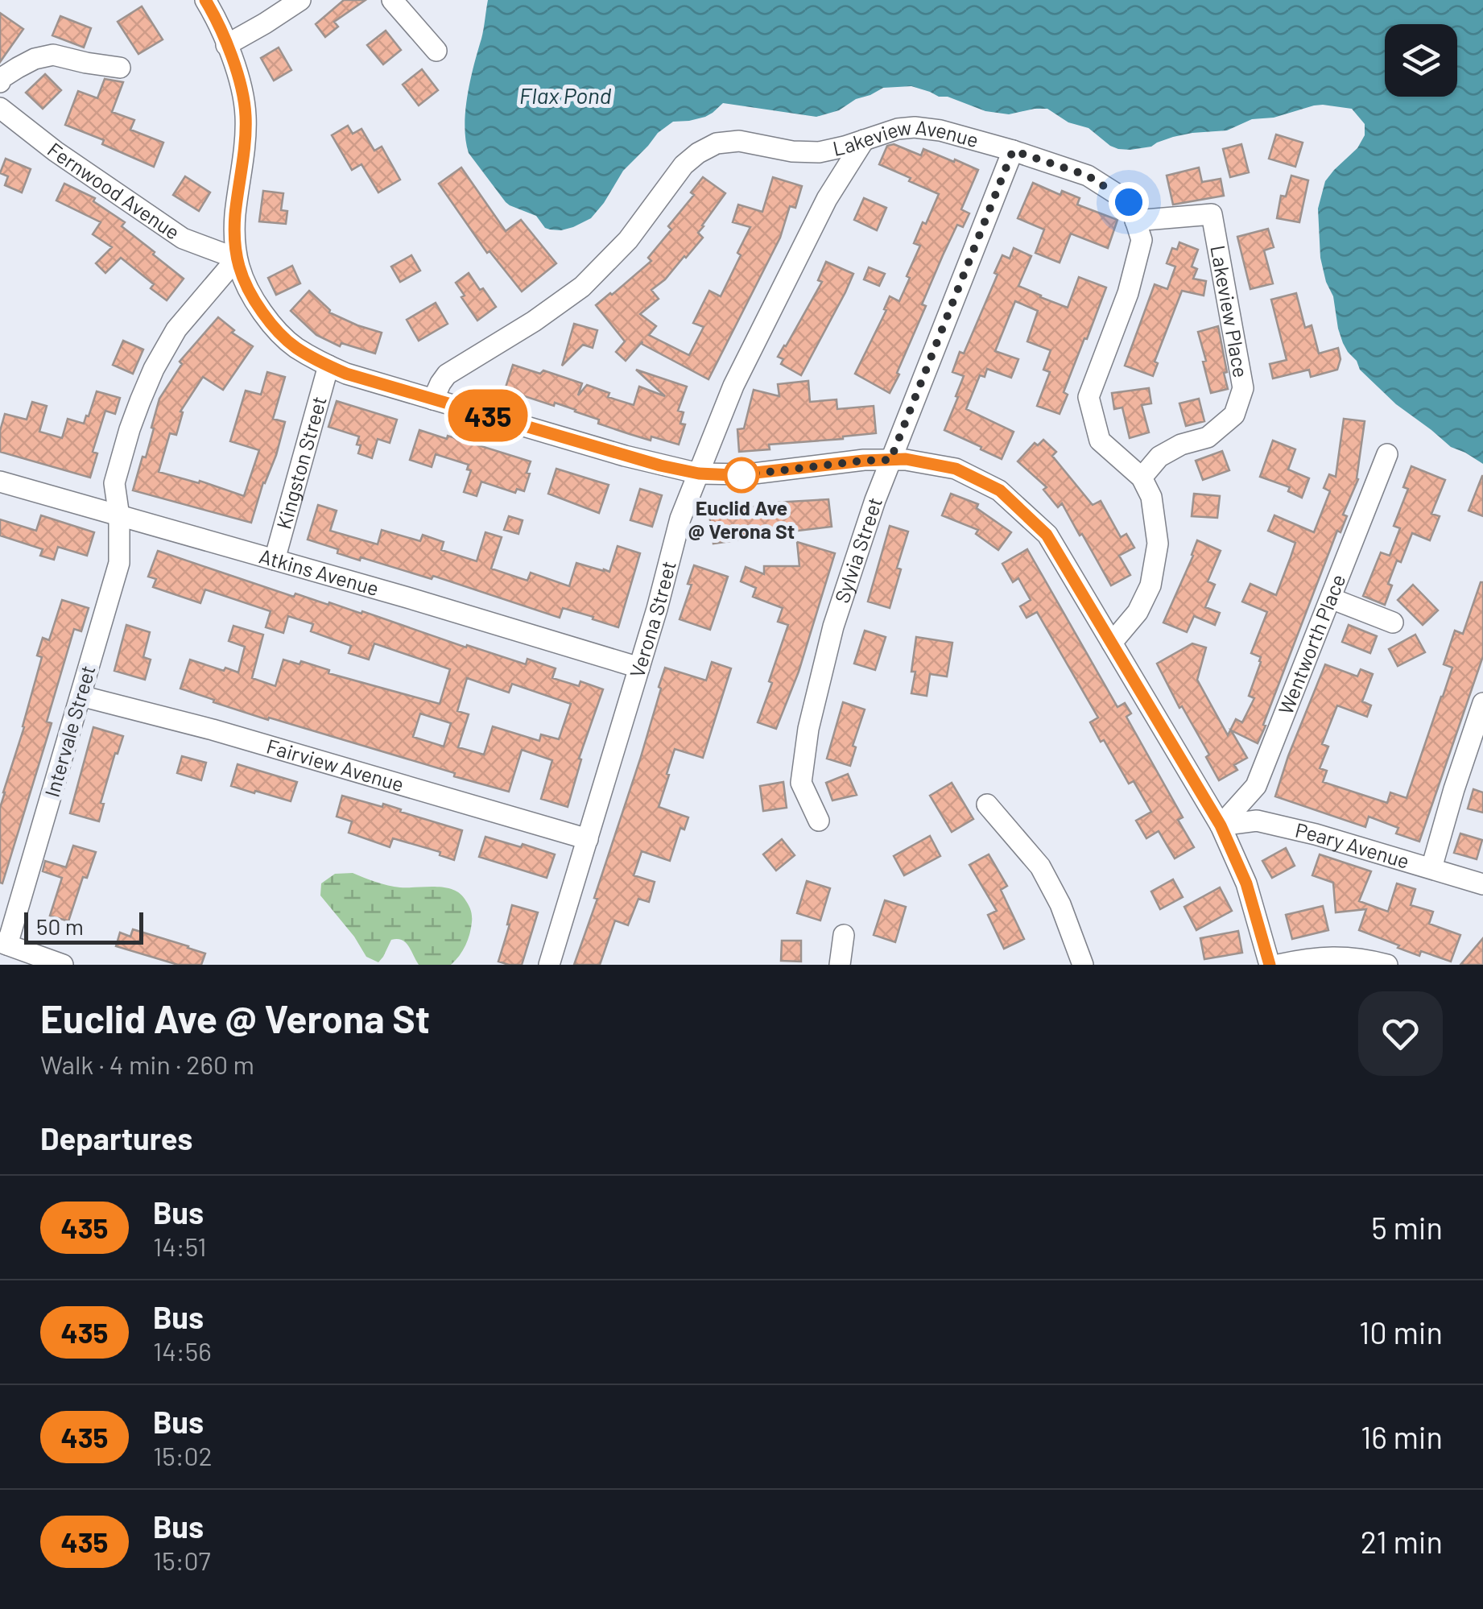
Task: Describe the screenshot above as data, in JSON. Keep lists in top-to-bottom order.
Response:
{
  "streets": {
    "street": [
      "Lakeview Avenue",
      "Fernwood Avenue",
      "Lakeview Place",
      "Kingston Street",
      "Sylvia Street",
      "Atkins Avenue",
      "Verona Street",
      "Wentworth Place",
      "Intervale Street",
      "Fairview Avenue",
      "Peary Avenue"
    ]
  },
  "crossings": [
    ["Lakeview Avenue", "Lakeview Place"],
    ["Lakeview Avenue", "Sylvia Street"],
    ["Lakeview Avenue", "Verona Street"],
    ["Fernwood Avenue", "Intervale Street"],
    ["Kingston Street", "Atkins Avenue"],
    ["Atkins Avenue", "Verona Street"],
    ["Atkins Avenue", "Intervale Street"],
    ["Verona Street", "Fairview Avenue"],
    ["Wentworth Place", "Peary Avenue"],
    ["Intervale Street", "Fairview Avenue"]
  ],
  "water": ["Flax Pond"],
  "places": ["Euclid Ave @ Verona St"],
  "lines": ["bus line 435"],
  "scale_bar": "50 m",
  "page": {
    "on_map": "435",
    "scale": "50 m",
    "heading": [
      ["Euclid Ave @ Verona St", "Walk · 4 min · 260 m"],
      "Departures"
    ],
    "list": [
      {
        "mark": "435",
        "name": "Bus",
        "note": "14:51",
        "value": "5 min"
      },
      {
        "mark": "435",
        "name": "Bus",
        "note": "14:56",
        "value": "10 min"
      },
      {
        "mark": "435",
        "name": "Bus",
        "note": "15:02",
        "value": "16 min"
      },
      {
        "mark": "435",
        "name": "Bus",
        "note": "15:07",
        "value": "21 min"
      }
    ]
  }
}
